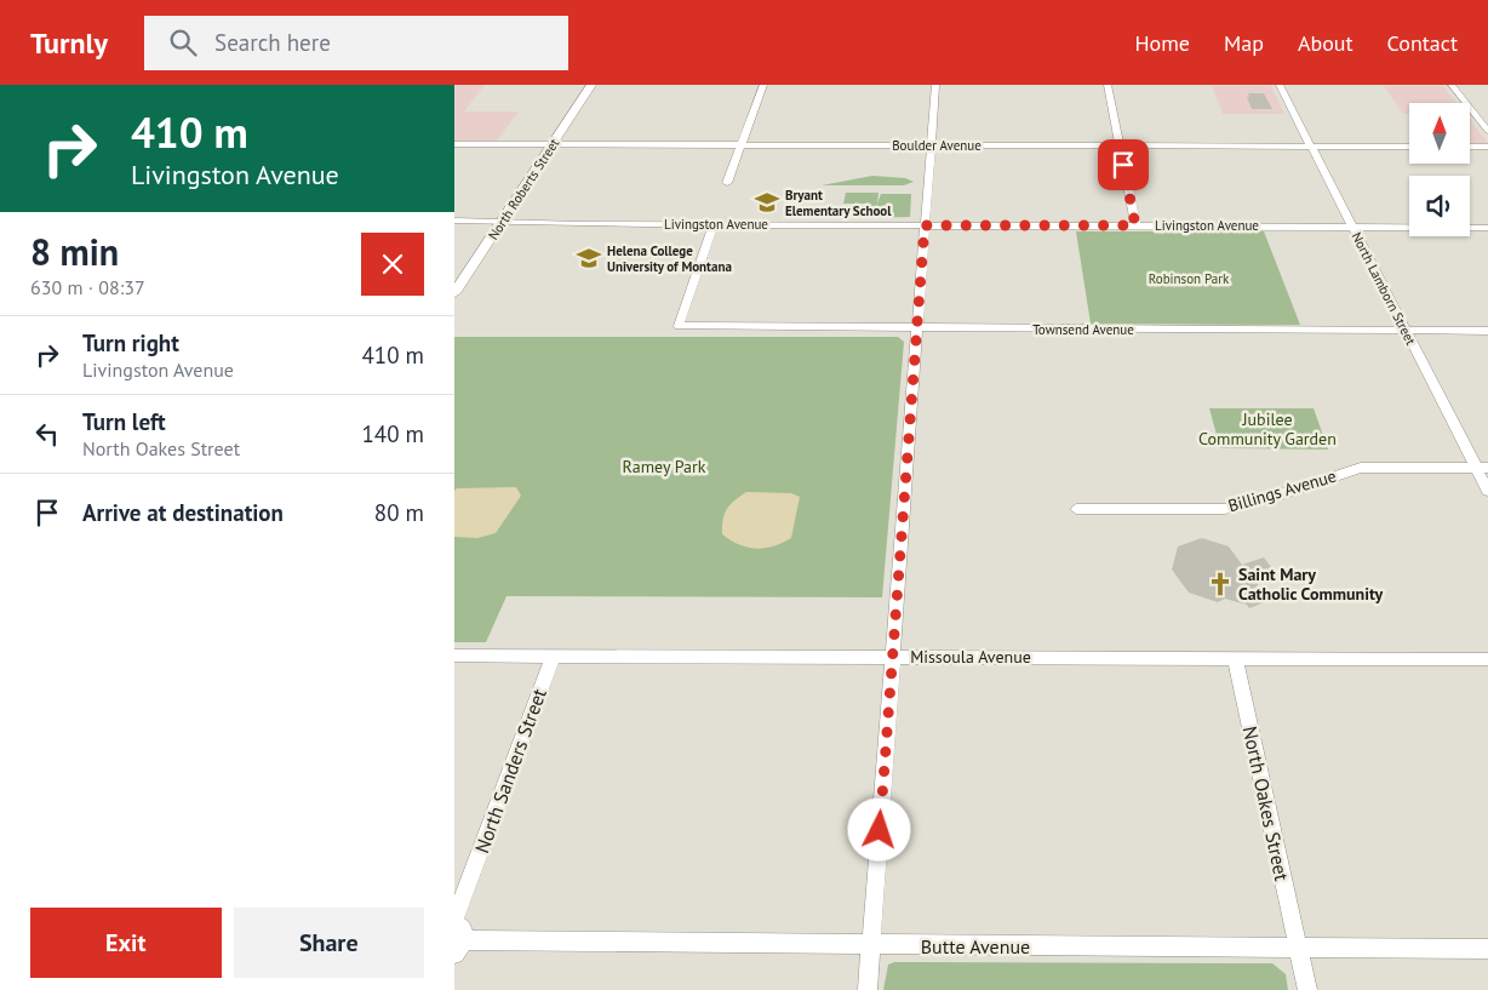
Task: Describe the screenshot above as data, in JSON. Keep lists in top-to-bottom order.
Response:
{
  "streets": {
    "street": [
      "Boulder Avenue",
      "North Roberts Street",
      "Livingston Avenue",
      "North Lamborn Street",
      "Townsend Avenue",
      "Billings Avenue",
      "Missoula Avenue",
      "North Sanders Street",
      "North Oakes Street",
      "Butte Avenue"
    ]
  },
  "crossings": [
    ["Boulder Avenue", "North Roberts Street"],
    ["Boulder Avenue", "North Lamborn Street"],
    ["North Roberts Street", "Livingston Avenue"],
    ["Livingston Avenue", "North Lamborn Street"],
    ["Livingston Avenue", "Townsend Avenue"],
    ["North Lamborn Street", "Townsend Avenue"],
    ["North Lamborn Street", "Billings Avenue"],
    ["Missoula Avenue", "North Sanders Street"],
    ["Missoula Avenue", "North Oakes Street"],
    ["North Oakes Street", "Butte Avenue"]
  ],
  "parks": ["Robinson Park", "Jubilee Community Garden", "Ramey Park"],
  "places": {
    "school or university": ["Bryant Elementary School", "Helena College University of Montana"],
    "church": ["Saint Mary Catholic Community"]
  },
  "north": "top",
  "page": {
    "header": "Turnly",
    "search": "Search here",
    "nav": [
      "Home",
      "Map",
      "About",
      "Contact"
    ],
    "turn": ["410 m", "Livingston Avenue"],
    "heading": ["8 min", "630 m · 08:37"],
    "list": [
      {
        "name": "Turn right",
        "note": "Livingston Avenue",
        "value": "410 m"
      },
      {
        "name": "Turn left",
        "note": "North Oakes Street",
        "value": "140 m"
      },
      {
        "name": "Arrive at destination",
        "value": "80 m"
      }
    ],
    "buttons": ["Exit", "Share"]
  }
}
